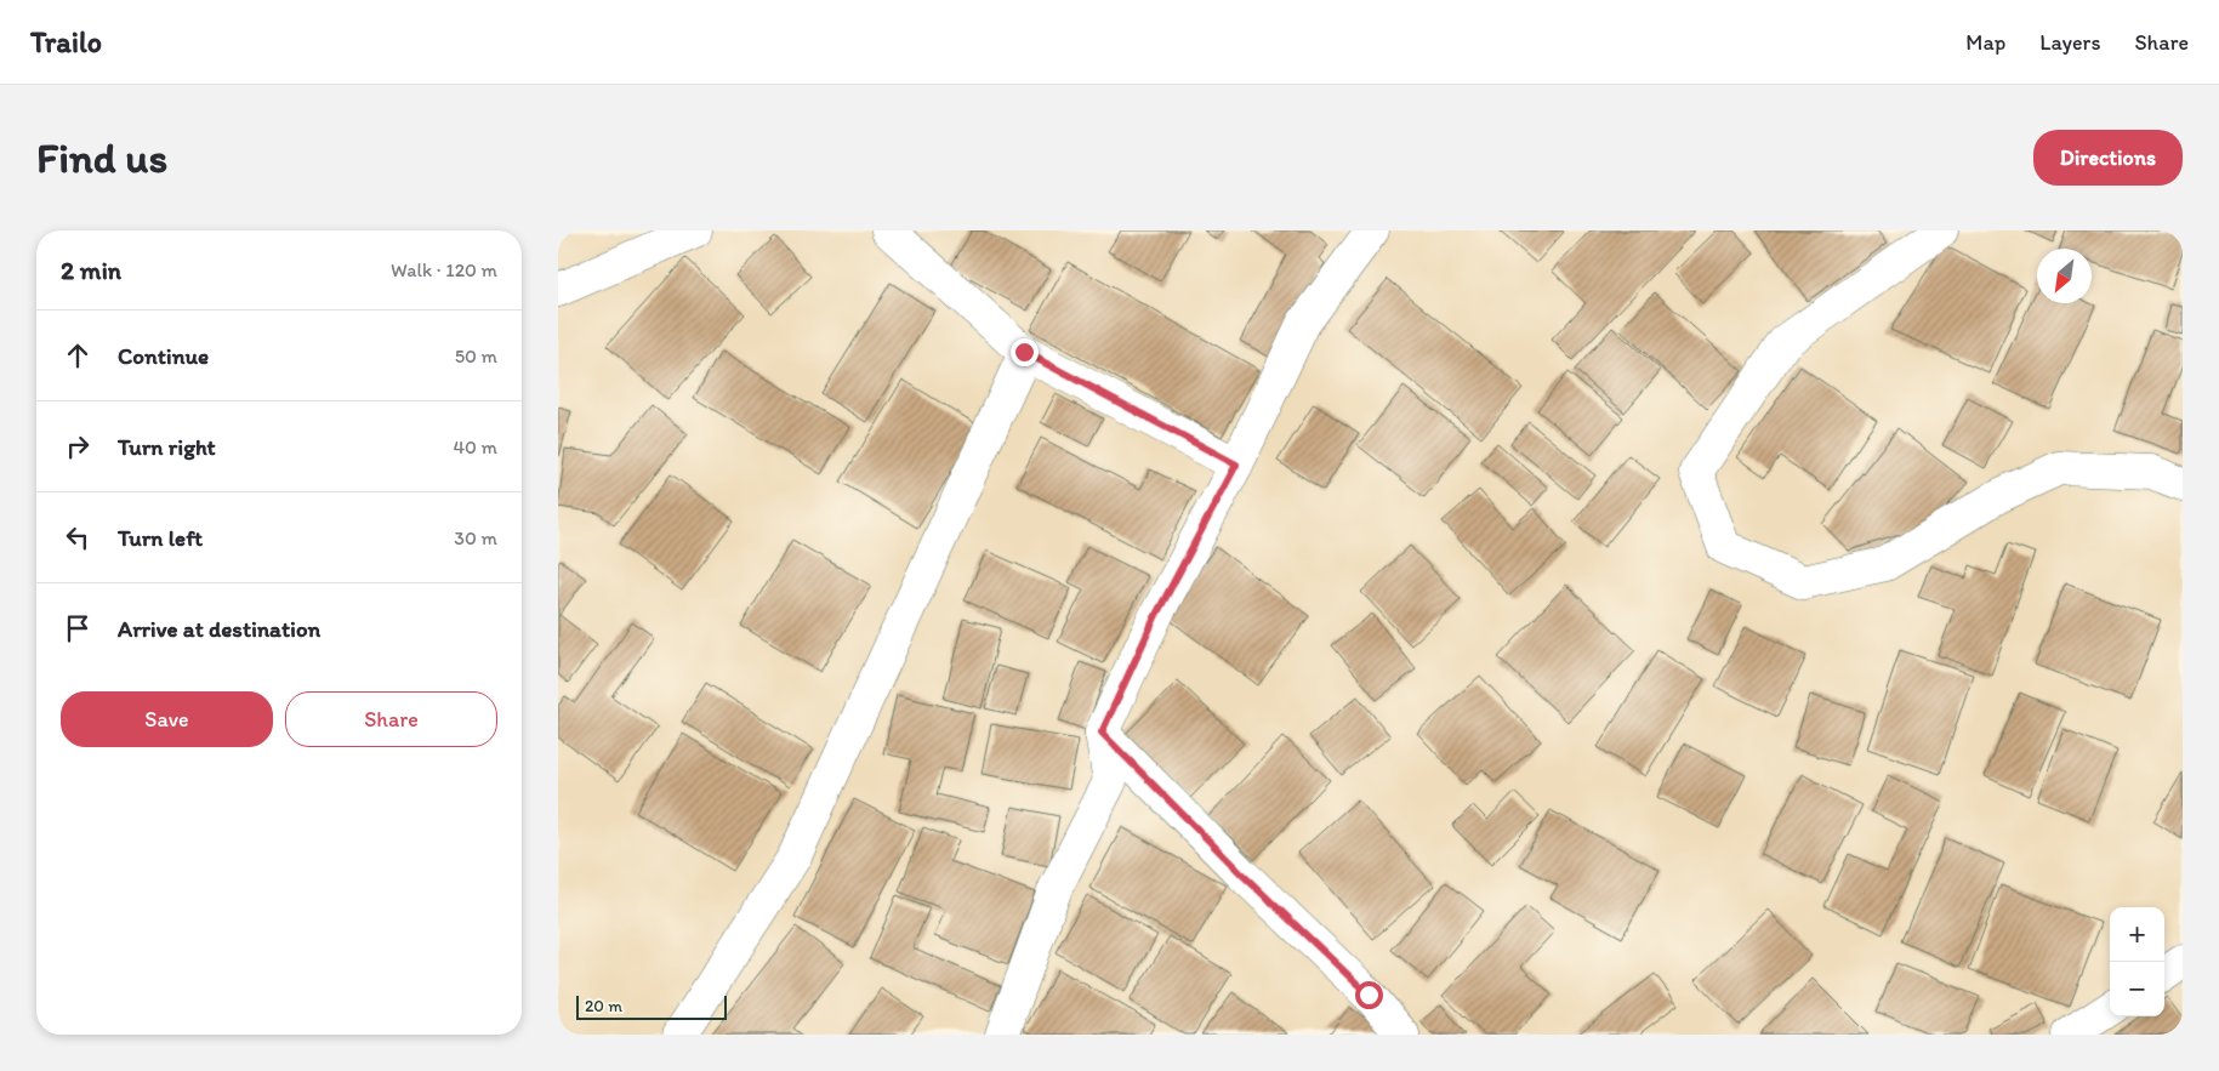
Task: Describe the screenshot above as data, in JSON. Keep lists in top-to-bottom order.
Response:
{
  "scale_bar": "20 m",
  "north": "bottom left",
  "page": {
    "header": "Trailo",
    "nav": ["Map", "Layers", "Share"],
    "buttons": [
      "Directions",
      ["Save", "Share"]
    ],
    "title": "Find us",
    "heading": ["2 min", "Walk · 120 m"],
    "list": [
      ["Continue", "50 m"],
      ["Turn right", "40 m"],
      ["Turn left", "30 m"],
      "Arrive at destination"
    ],
    "map_buttons": ["+", "−"],
    "scale": "20 m"
  }
}
